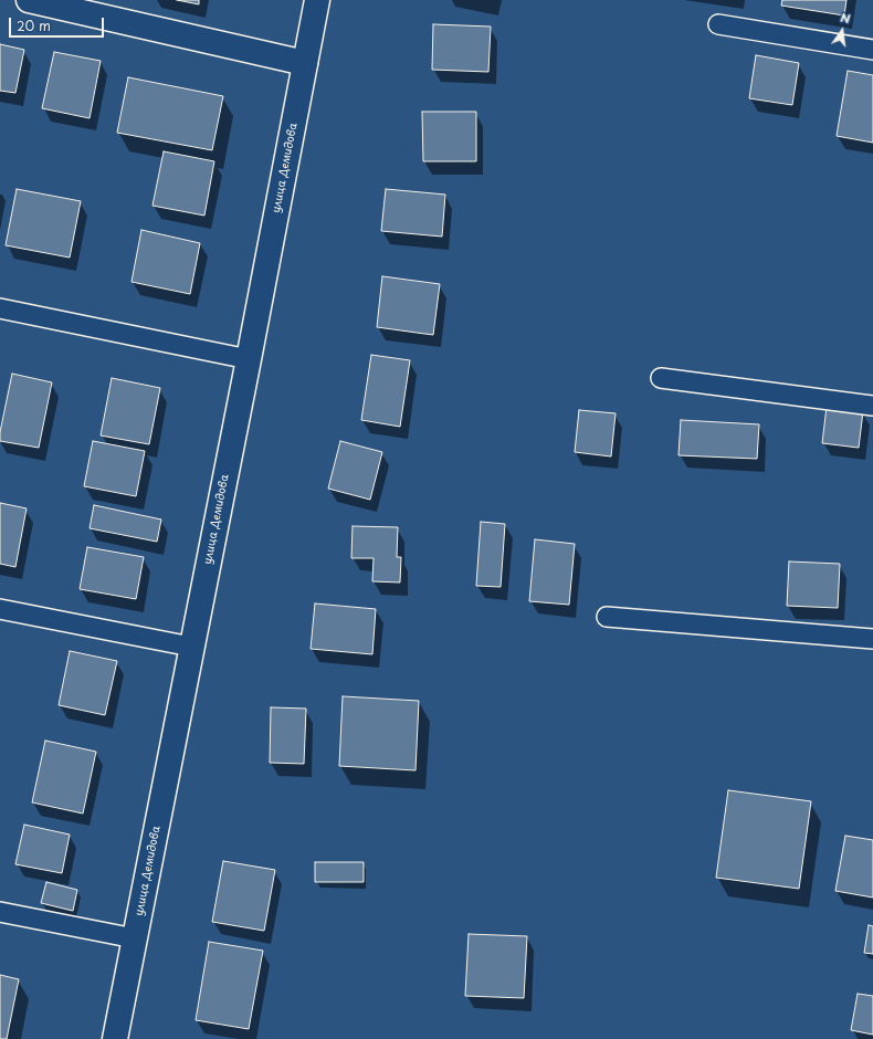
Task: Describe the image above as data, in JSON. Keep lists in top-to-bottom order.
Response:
{
  "streets": {
    "street": ["улица Демидова"]
  },
  "scale_bar": "20 m",
  "north": "top"
}
